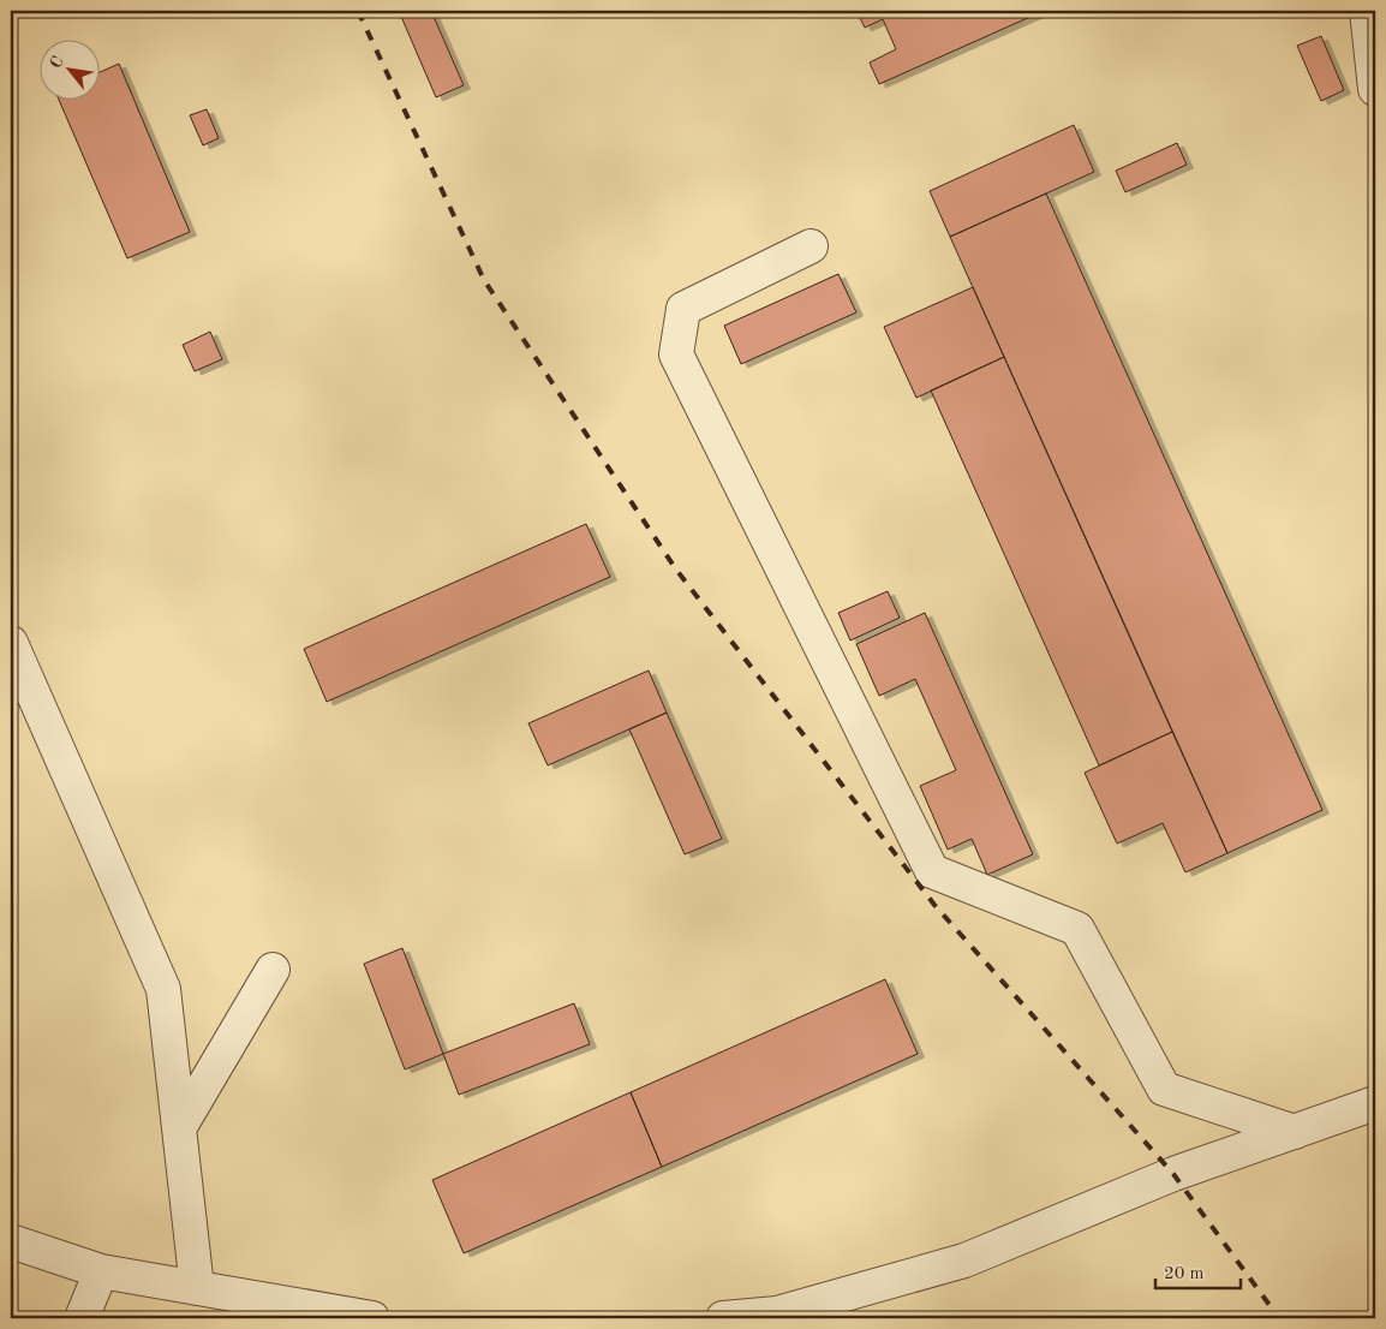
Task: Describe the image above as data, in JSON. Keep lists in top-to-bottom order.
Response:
{
  "scale_bar": "20 m",
  "north": "top left"
}
